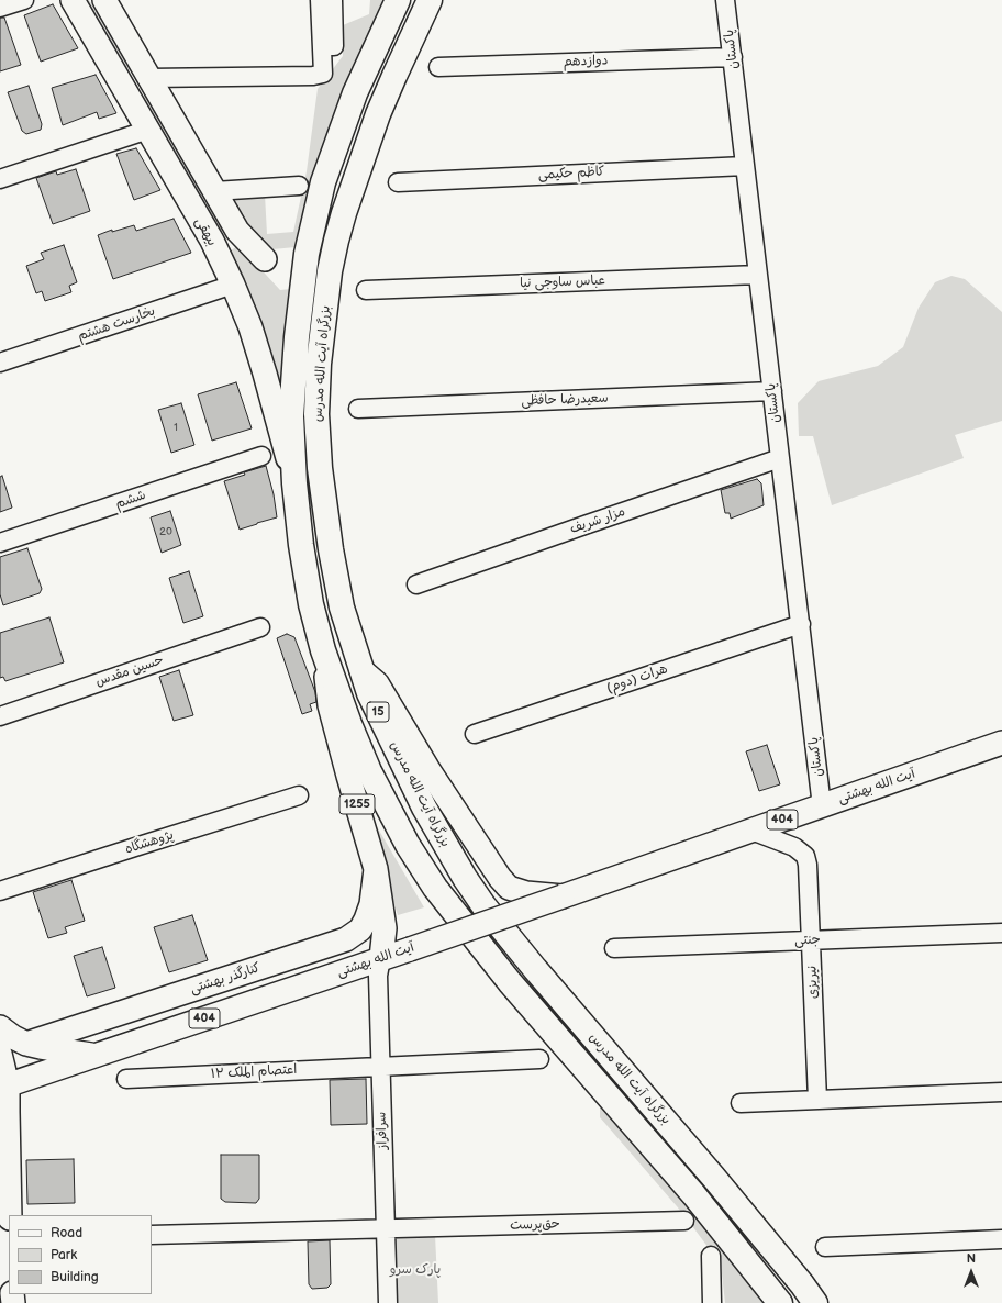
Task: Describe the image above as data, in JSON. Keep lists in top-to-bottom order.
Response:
{
  "streets": {
    "highway": ["بزرگراه آیت الله مدرس", "15"],
    "main road": [
      "بیهقی",
      "آیت الله بهشتی",
      "1255",
      "404",
      "کنارگذر بهشتی"
    ],
    "street": [
      "پاکستان",
      "دوازدهم",
      "کاظم حکیمی",
      "عباس ساوجی نیا",
      "بخارست هشتم",
      "سعیدرضا حافظی",
      "ششم",
      "مزار شریف",
      "حسین مقدس",
      "هرات (دوم)",
      "پژوهشگاه",
      "جنتی",
      "نیریزی",
      "اعتصام الملک ۱۲",
      "سرافراز",
      "حق‌پرست"
    ]
  },
  "crossings": [
    ["پاکستان", "دوازدهم"],
    ["پاکستان", "کاظم حکیمی"],
    ["پاکستان", "عباس ساوجی نیا"],
    ["پاکستان", "سعیدرضا حافظی"],
    ["پاکستان", "مزار شریف"],
    ["پاکستان", "هرات (دوم)"],
    ["پاکستان", "آیت الله بهشتی"],
    ["بیهقی", "بخارست هشتم"],
    ["بیهقی", "بزرگراه آیت الله مدرس"],
    ["بزرگراه آیت الله مدرس", "1255"],
    ["آیت الله بهشتی", "1255"],
    ["آیت الله بهشتی", "نیریزی"],
    ["آیت الله بهشتی", "سرافراز"],
    ["1255", "کنارگذر بهشتی"],
    ["1255", "سرافراز"],
    ["جنتی", "نیریزی"],
    ["اعتصام الملک ۱۲", "سرافراز"],
    ["سرافراز", "حق‌پرست"]
  ],
  "parks": ["پارک سرو"],
  "house_numbers": ["1", "20"],
  "legend": ["Road", "Park", "Building"],
  "north": "top"
}
